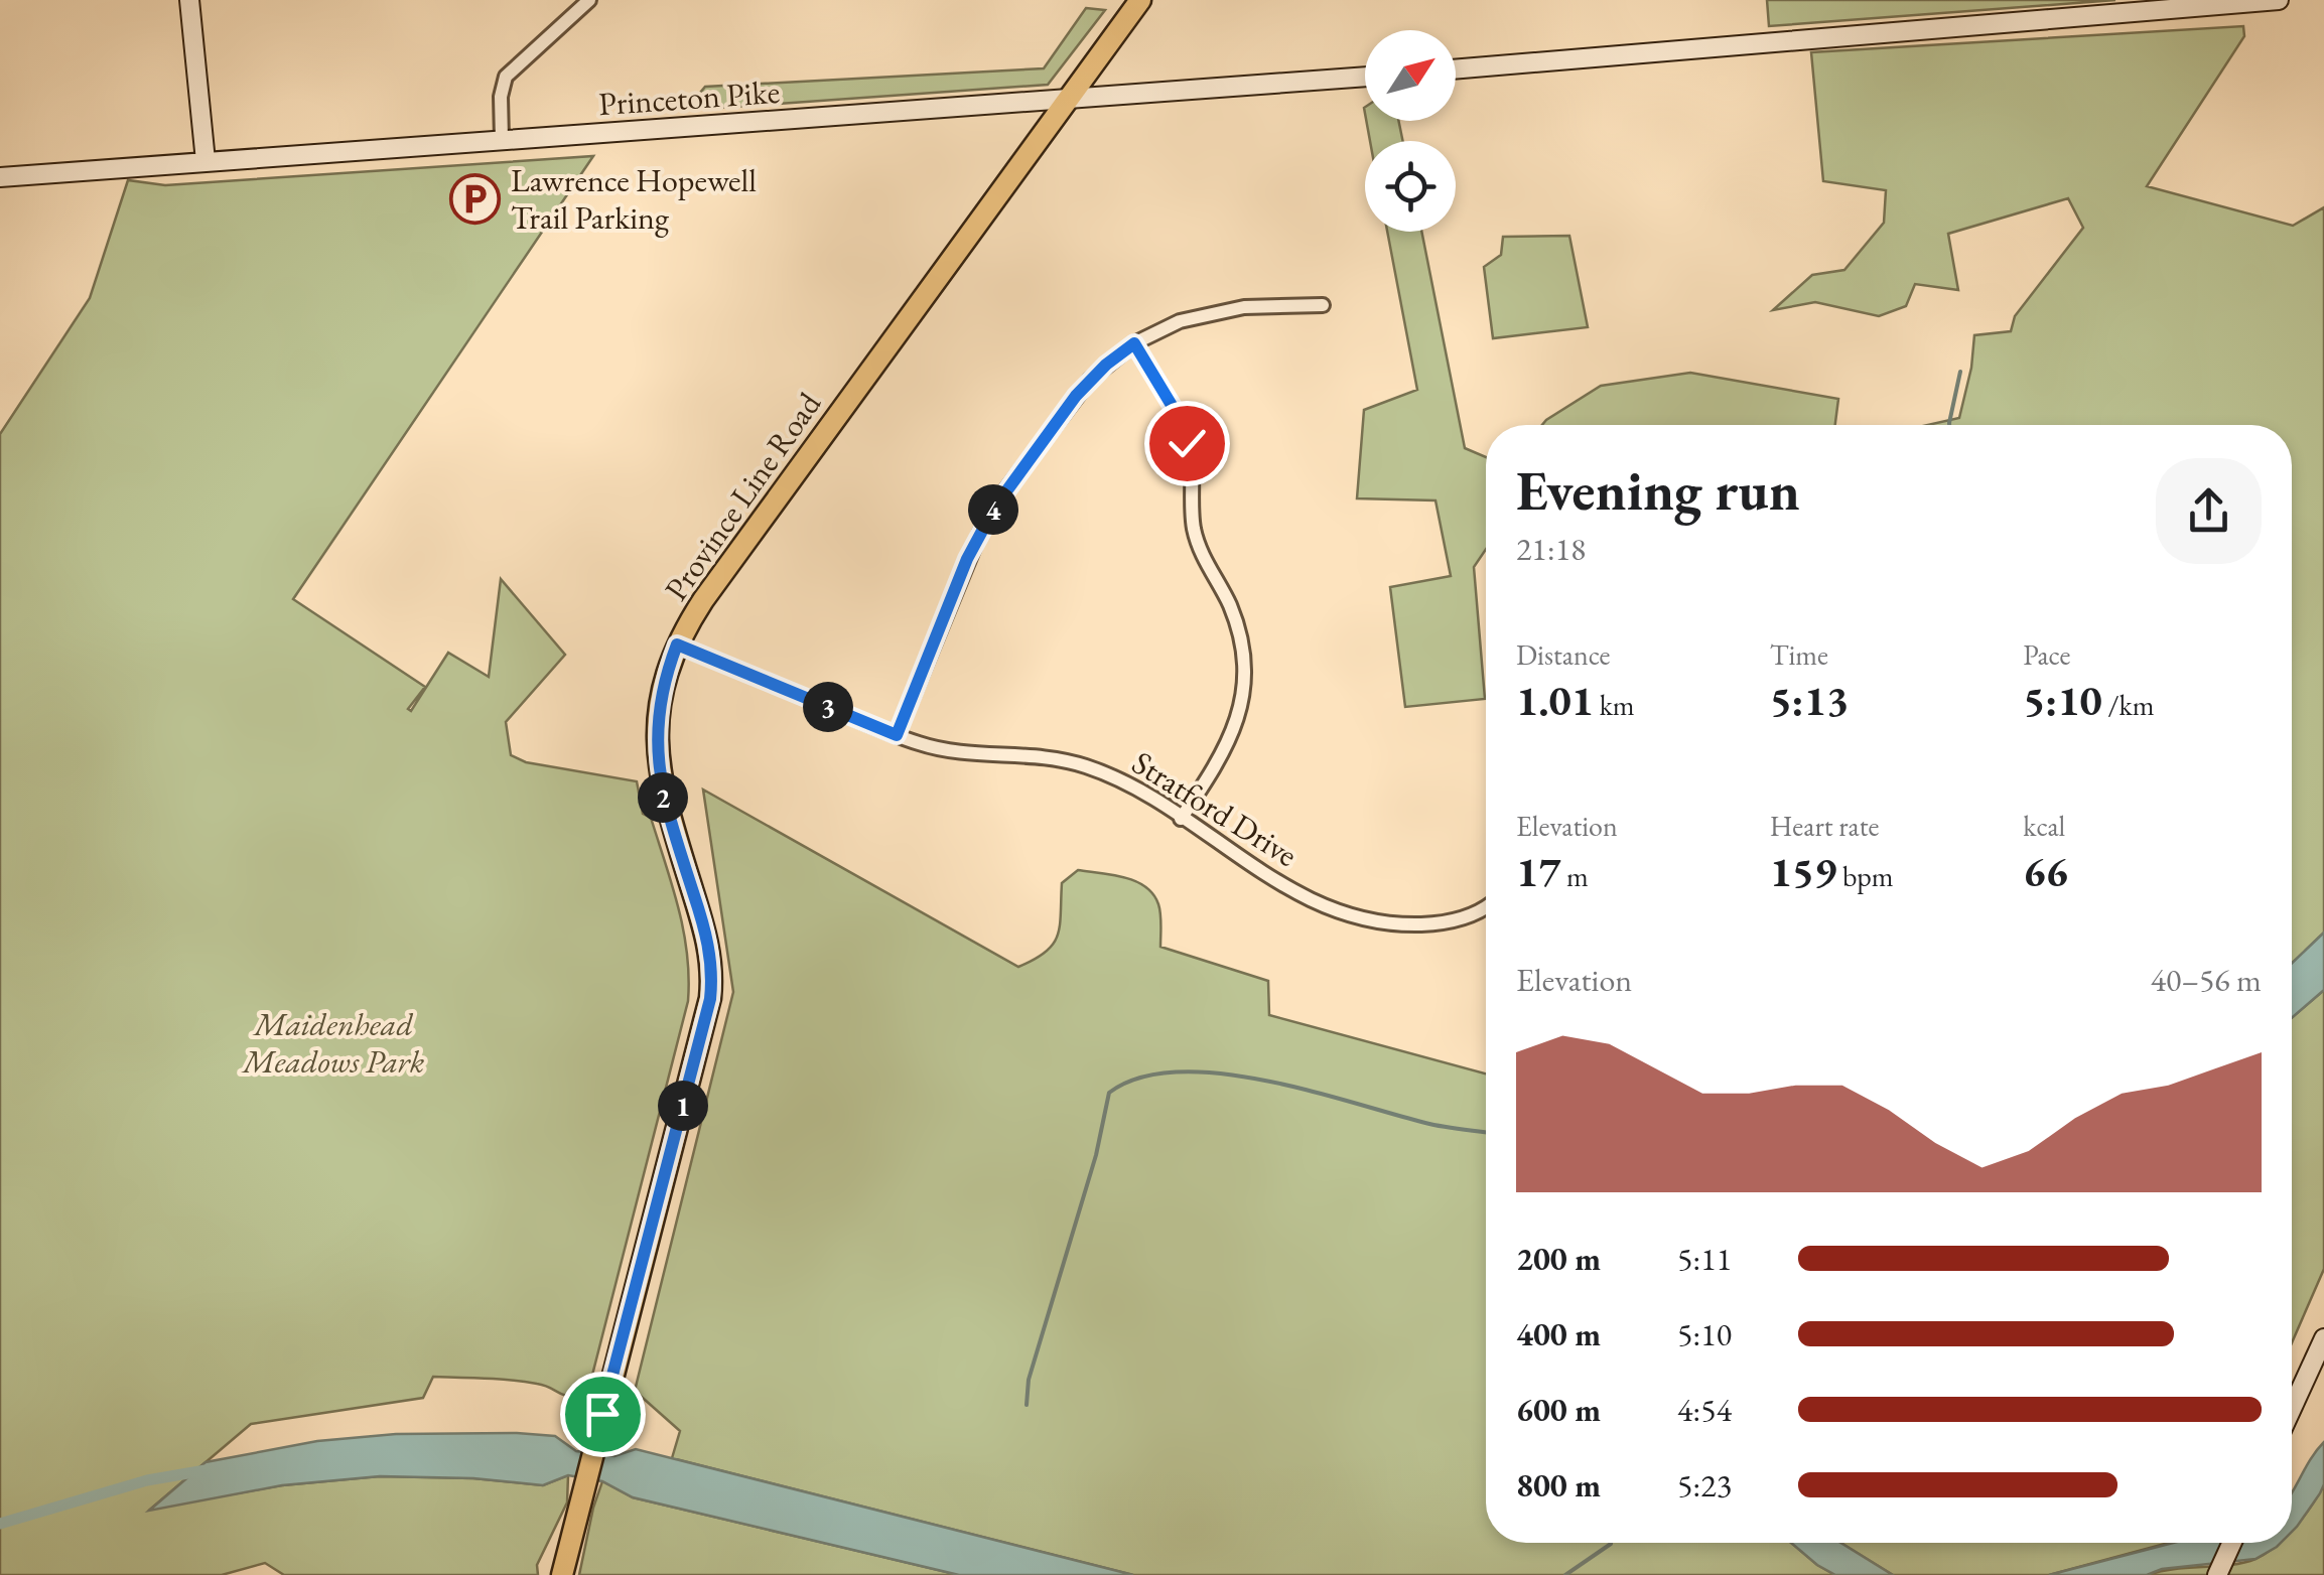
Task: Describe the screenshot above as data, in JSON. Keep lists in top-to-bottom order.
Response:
{
  "streets": {
    "main road": ["Princeton Pike", "Province Line Road"],
    "street": ["Stratford Drive"]
  },
  "crossings": [
    ["Princeton Pike", "Province Line Road"],
    ["Province Line Road", "Stratford Drive"]
  ],
  "parks": ["Maidenhead Meadows Park"],
  "places": {
    "parking": ["Lawrence Hopewell Trail Parking"]
  },
  "north": "top right",
  "page": {
    "heading": ["Evening run", "21:18"],
    "pins": [
      "4",
      "3",
      "2",
      "1"
    ],
    "stats": [
      ["Distance", "1.01 km"],
      ["Time", "5:13"],
      ["Pace", "5:10 /km"],
      ["Elevation", "17 m"],
      ["Heart rate", "159 bpm"],
      ["kcal", "66"]
    ],
    "chart": ["Elevation", "40–56 m"],
    "list": [
      {
        "name": "200 m",
        "note": "5:11"
      },
      {
        "name": "400 m",
        "note": "5:10"
      },
      {
        "name": "600 m",
        "note": "4:54"
      },
      {
        "name": "800 m",
        "note": "5:23"
      }
    ]
  }
}
